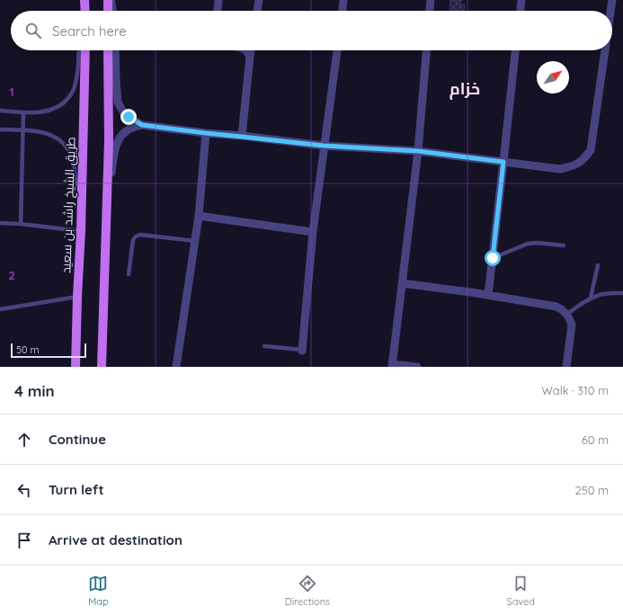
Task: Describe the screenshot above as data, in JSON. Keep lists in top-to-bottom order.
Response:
{
  "streets": {
    "main road": ["طريق الشيخ راشد بن سعيد"]
  },
  "districts": ["خزام"],
  "scale_bar": "50 m",
  "north": "top right",
  "page": {
    "search": "Search here",
    "scale": "50 m",
    "heading": ["4 min", "Walk · 310 m"],
    "list": [
      ["Continue", "60 m"],
      ["Turn left", "250 m"],
      "Arrive at destination"
    ],
    "nav": ["Map", "Directions", "Saved"]
  },
  "grid": {
    "rows": ["1", "2"]
  }
}
